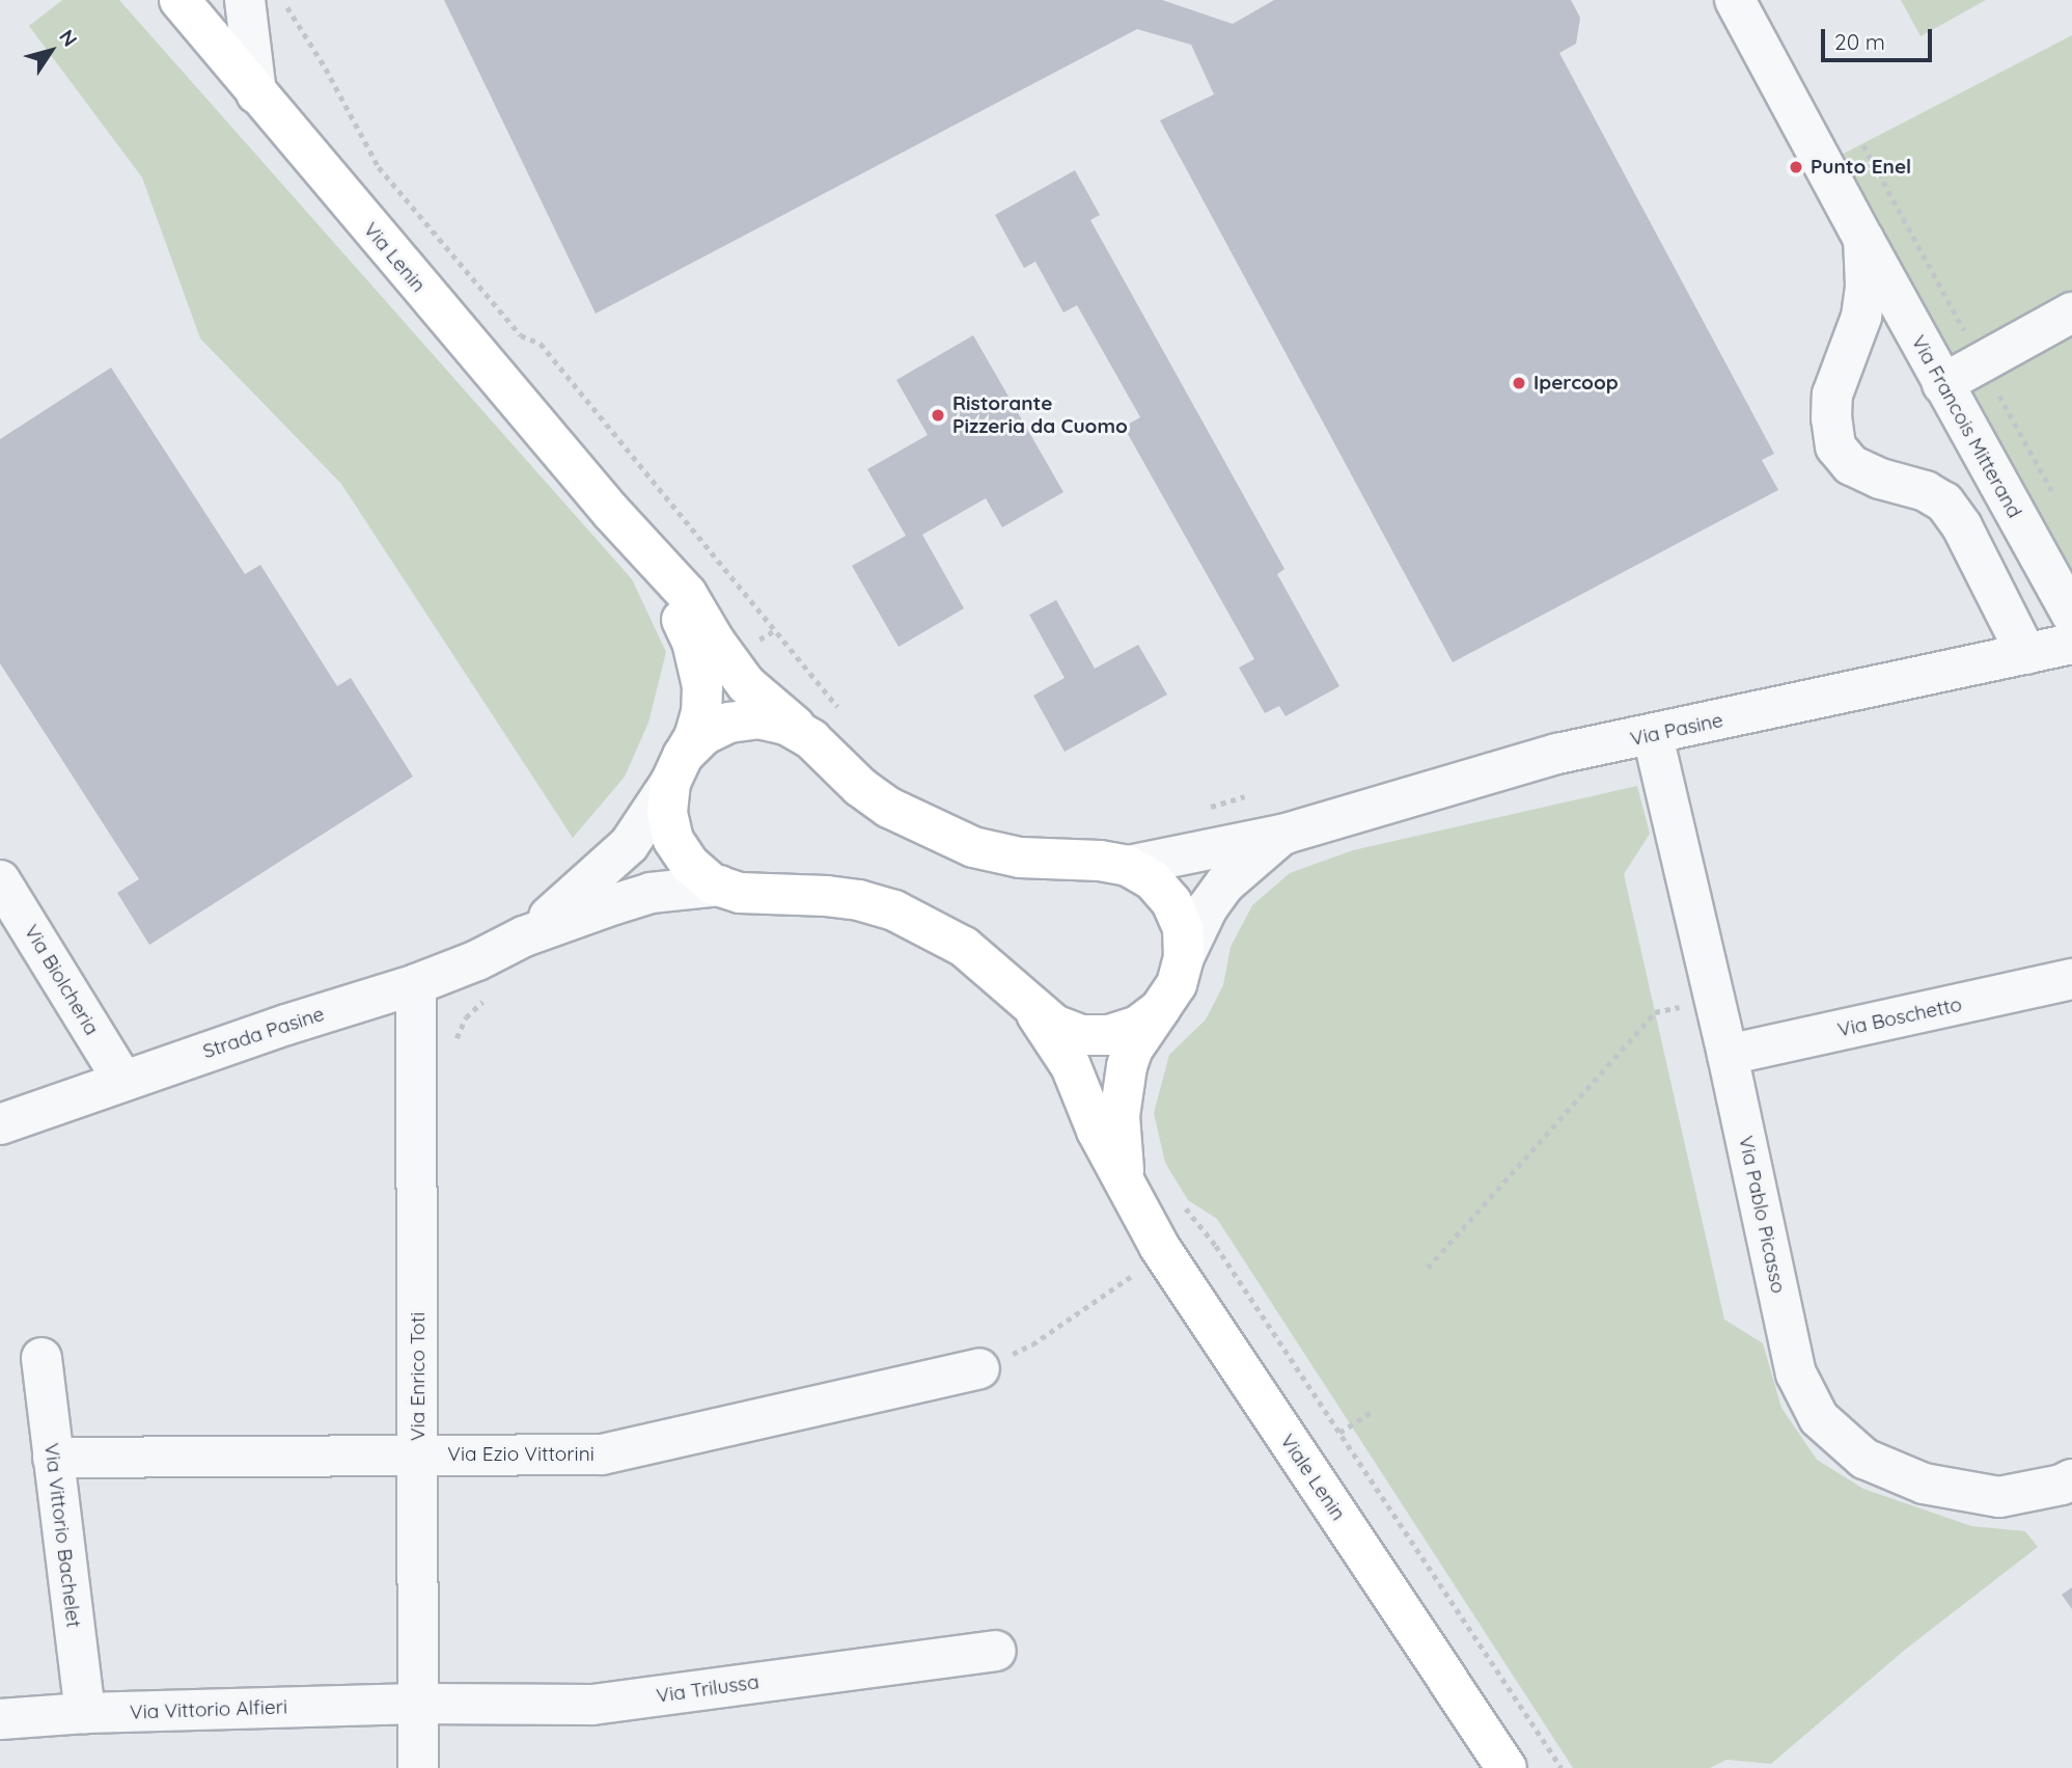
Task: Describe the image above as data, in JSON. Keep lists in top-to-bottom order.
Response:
{
  "streets": {
    "main road": ["Via Lenin", "Viale Lenin"],
    "street": [
      "Via Francois Mitterand",
      "Via Pasine",
      "Via Biolcheria",
      "Via Boschetto",
      "Strada Pasine",
      "Via Pablo Picasso",
      "Via Enrico Toti",
      "Via Ezio Vittorini",
      "Via Vittorio Bachelet",
      "Via Trilussa",
      "Via Vittorio Alfieri"
    ]
  },
  "crossings": [
    ["Via Francois Mitterand", "Via Pasine"],
    ["Via Pasine", "Via Pablo Picasso"],
    ["Via Biolcheria", "Strada Pasine"],
    ["Via Boschetto", "Via Pablo Picasso"],
    ["Strada Pasine", "Via Enrico Toti"],
    ["Via Enrico Toti", "Via Ezio Vittorini"],
    ["Via Enrico Toti", "Via Trilussa"],
    ["Via Enrico Toti", "Via Vittorio Alfieri"],
    ["Via Ezio Vittorini", "Via Vittorio Bachelet"],
    ["Via Vittorio Bachelet", "Via Vittorio Alfieri"],
    ["Via Trilussa", "Via Vittorio Alfieri"]
  ],
  "places": ["Punto Enel", "Ipercoop", "Ristorante Pizzeria da Cuomo"],
  "scale_bar": "20 m",
  "north": "top right"
}
